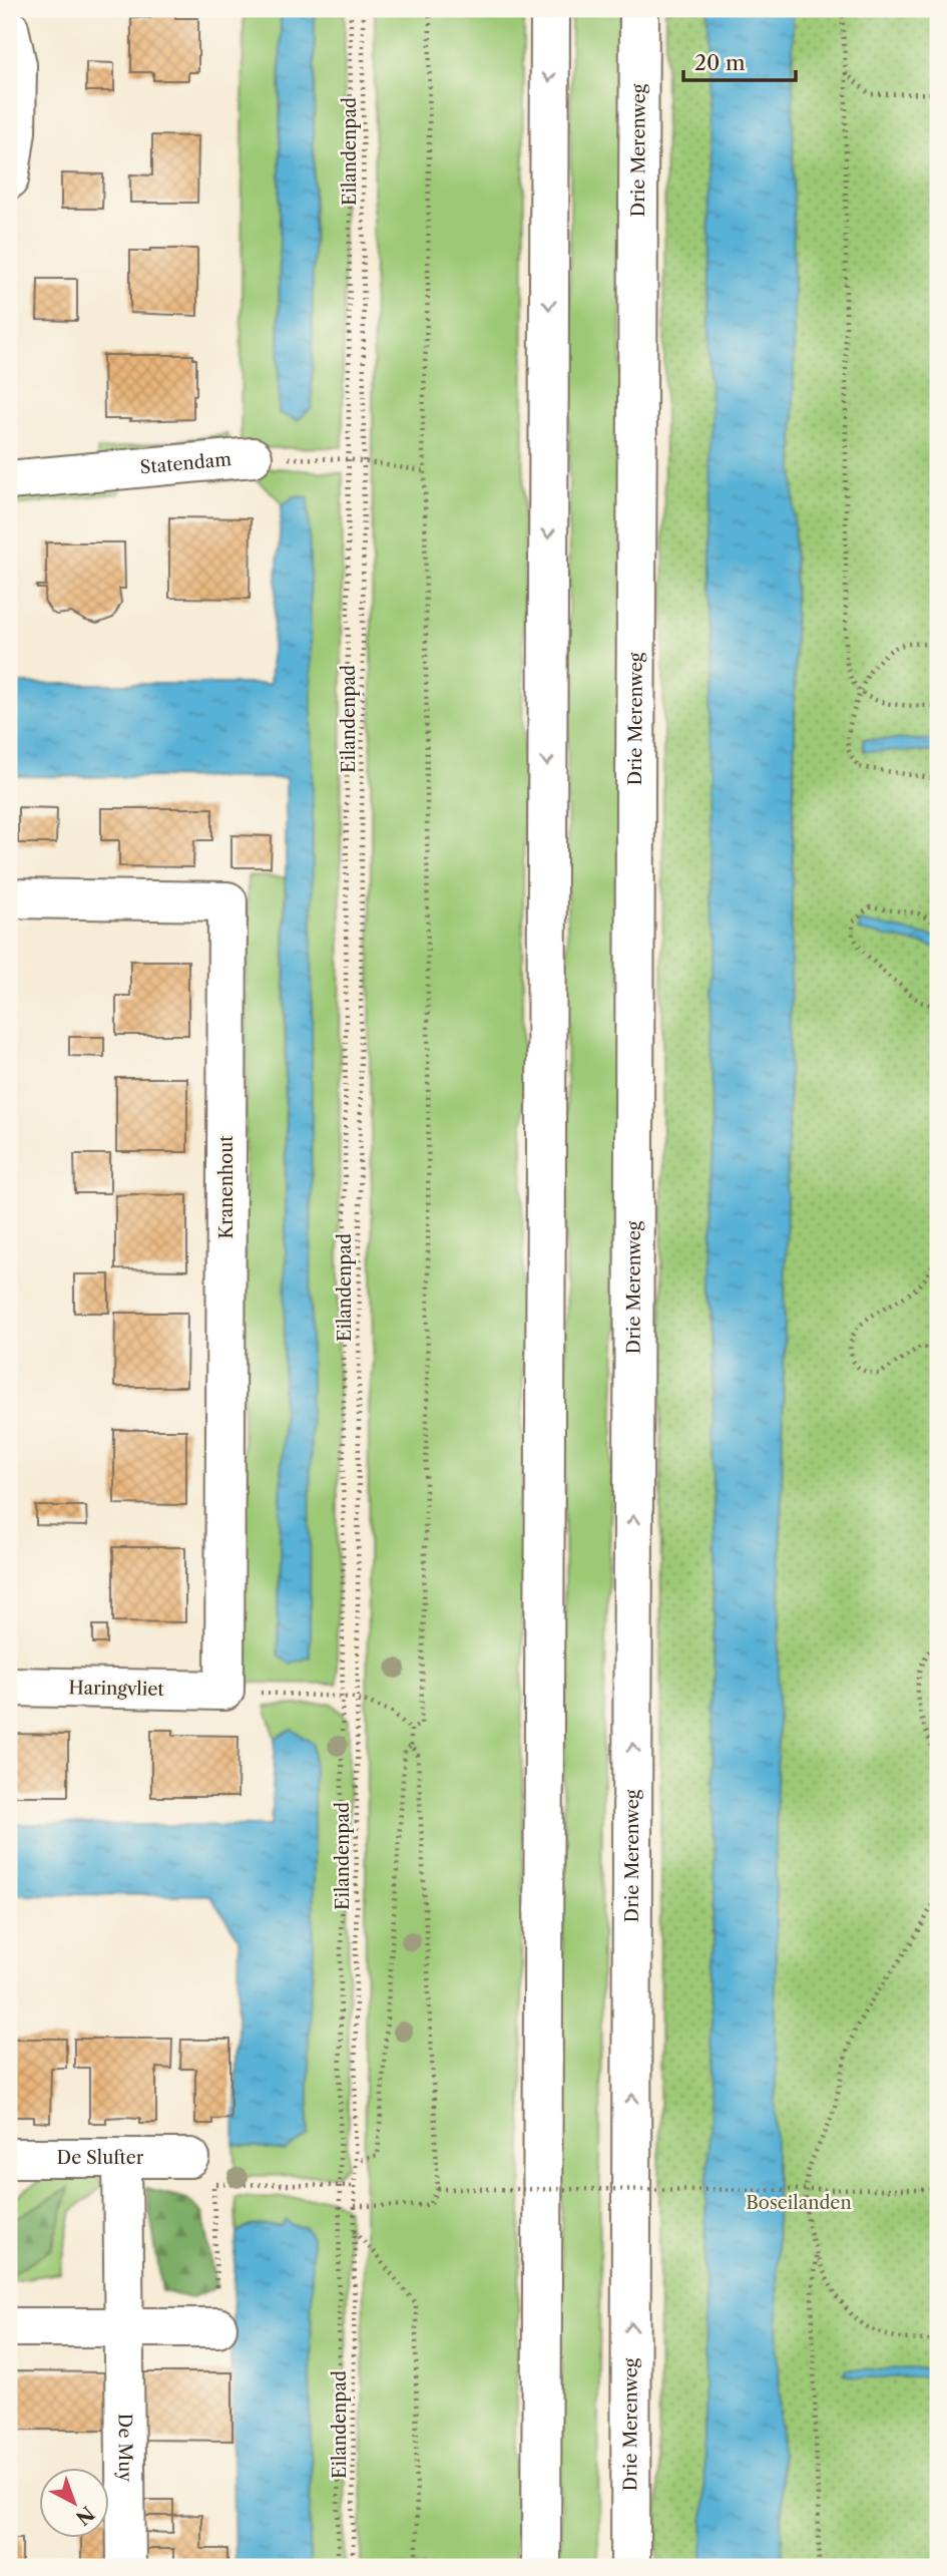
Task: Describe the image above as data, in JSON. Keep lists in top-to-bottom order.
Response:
{
  "streets": {
    "main road": [
      "Drie Merenweg",
      "Statendam",
      "Kranenhout",
      "Haringvliet",
      "De Slufter",
      "De Muy"
    ],
    "path": ["Eilandenpad"]
  },
  "crossings": [
    ["Eilandenpad", "Statendam"],
    ["Kranenhout", "Haringvliet"],
    ["De Slufter", "De Muy"]
  ],
  "parks": ["Boseilanden"],
  "scale_bar": "20 m",
  "north": "bottom right"
}
